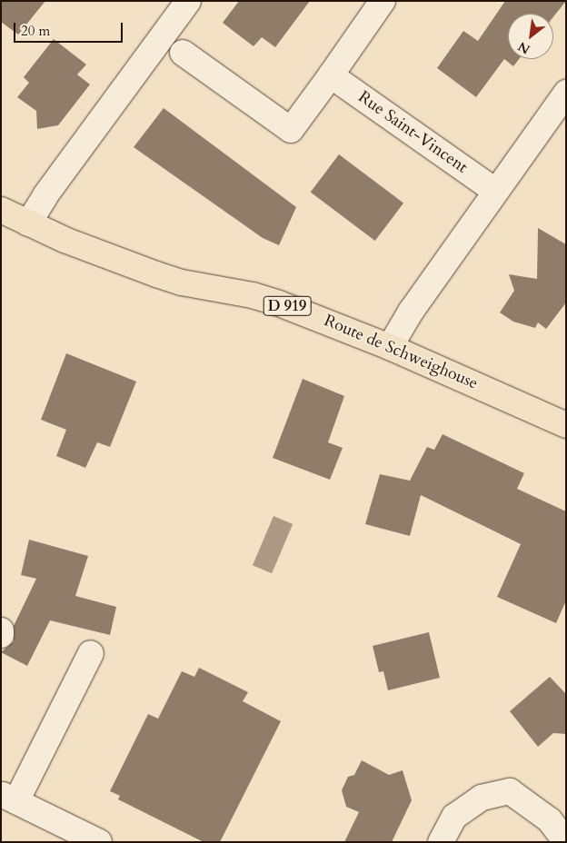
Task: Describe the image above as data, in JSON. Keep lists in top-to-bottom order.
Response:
{
  "streets": {
    "main road": ["D 919", "Route de Schweighouse"],
    "street": ["Rue Saint-Vincent"]
  },
  "scale_bar": "20 m",
  "north": "bottom left"
}
